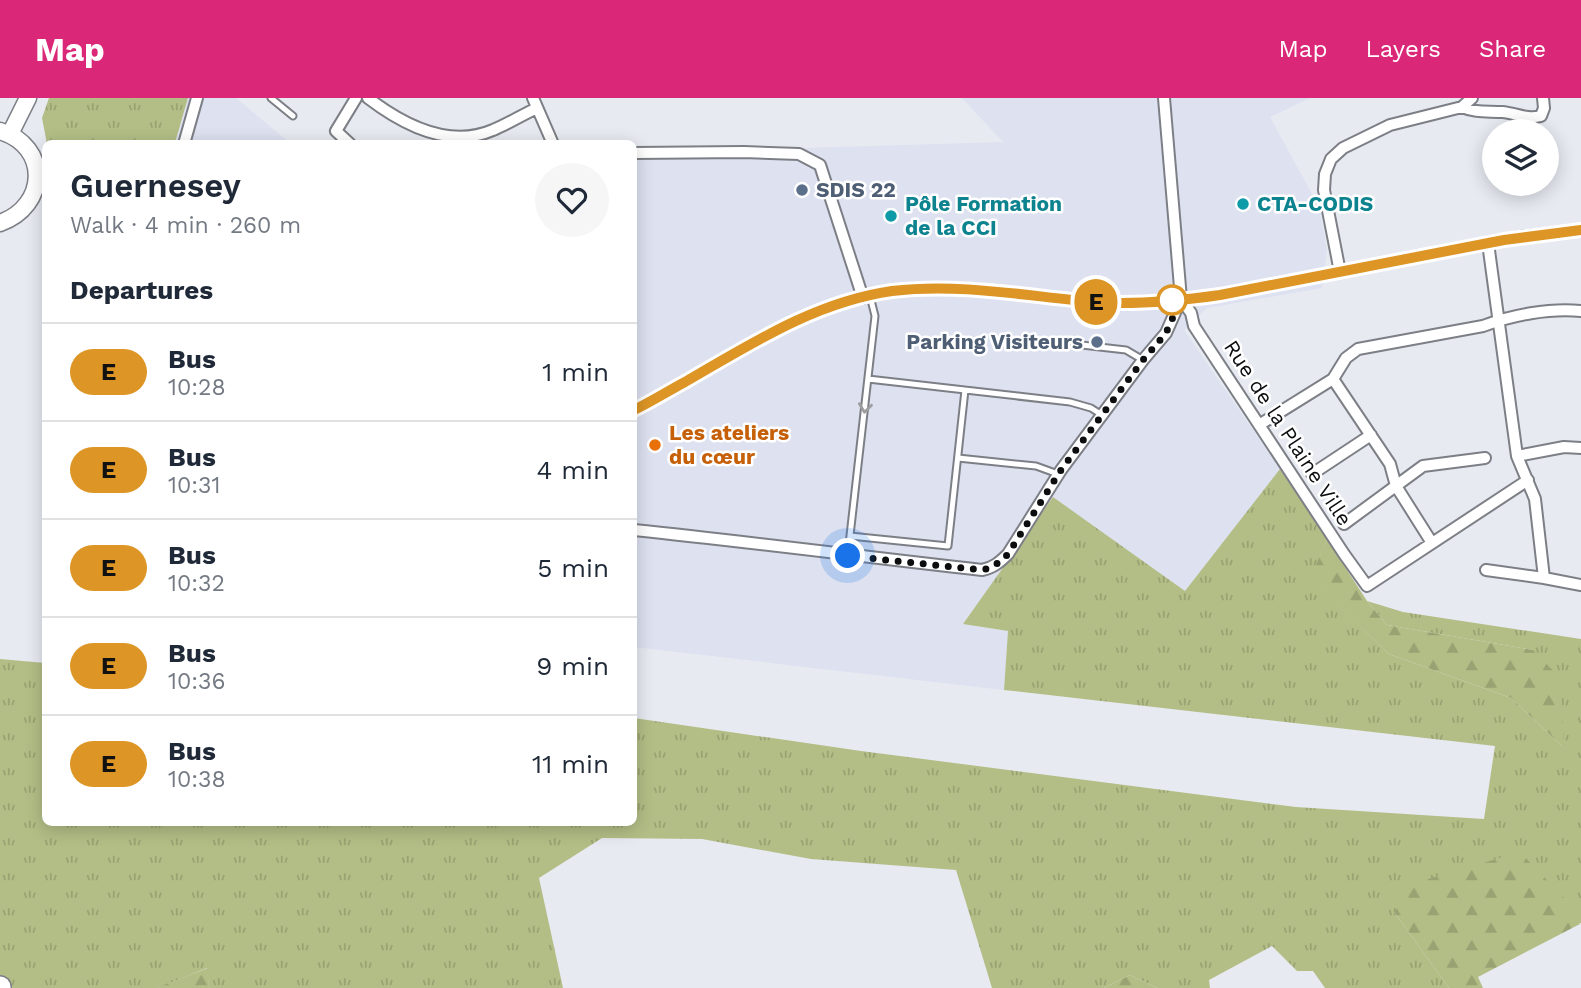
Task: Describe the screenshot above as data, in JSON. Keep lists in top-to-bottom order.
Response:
{
  "streets": {
    "street": ["Rue de la Plaine Ville"]
  },
  "places": [
    "SDIS 22",
    "CTA-CODIS",
    "Pôle Formation de la CCI",
    "Parking Visiteurs",
    "Les ateliers du cœur"
  ],
  "lines": ["bus line E"],
  "page": {
    "header": "Map",
    "nav": ["Map", "Layers", "Share"],
    "on_map": "E",
    "heading": [
      ["Guernesey", "Walk · 4 min · 260 m"],
      "Departures"
    ],
    "list": [
      {
        "mark": "E",
        "name": "Bus",
        "note": "10:28",
        "value": "1 min"
      },
      {
        "mark": "E",
        "name": "Bus",
        "note": "10:31",
        "value": "4 min"
      },
      {
        "mark": "E",
        "name": "Bus",
        "note": "10:32",
        "value": "5 min"
      },
      {
        "mark": "E",
        "name": "Bus",
        "note": "10:36",
        "value": "9 min"
      },
      {
        "mark": "E",
        "name": "Bus",
        "note": "10:38",
        "value": "11 min"
      }
    ]
  }
}
